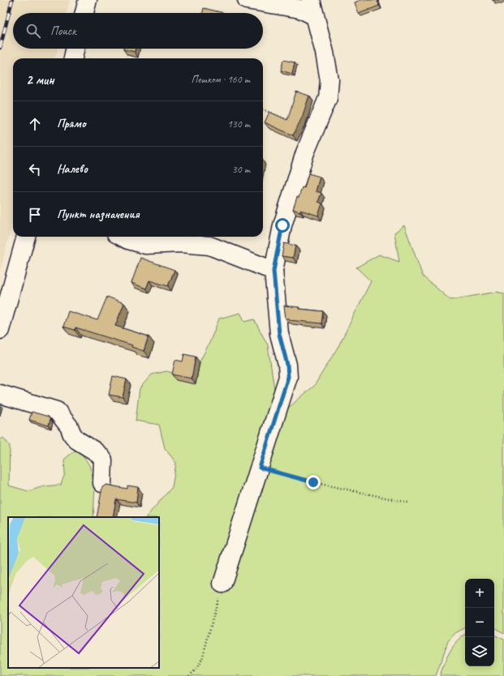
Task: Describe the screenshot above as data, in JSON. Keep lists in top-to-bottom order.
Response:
{
  "page": {
    "search": "Поиск",
    "heading": ["2 мин", "Пешком · 160 m"],
    "list": [
      ["Прямо", "130 m"],
      ["Налево", "30 m"],
      "Пункт назначения"
    ],
    "map_buttons": ["+", "−"]
  }
}
